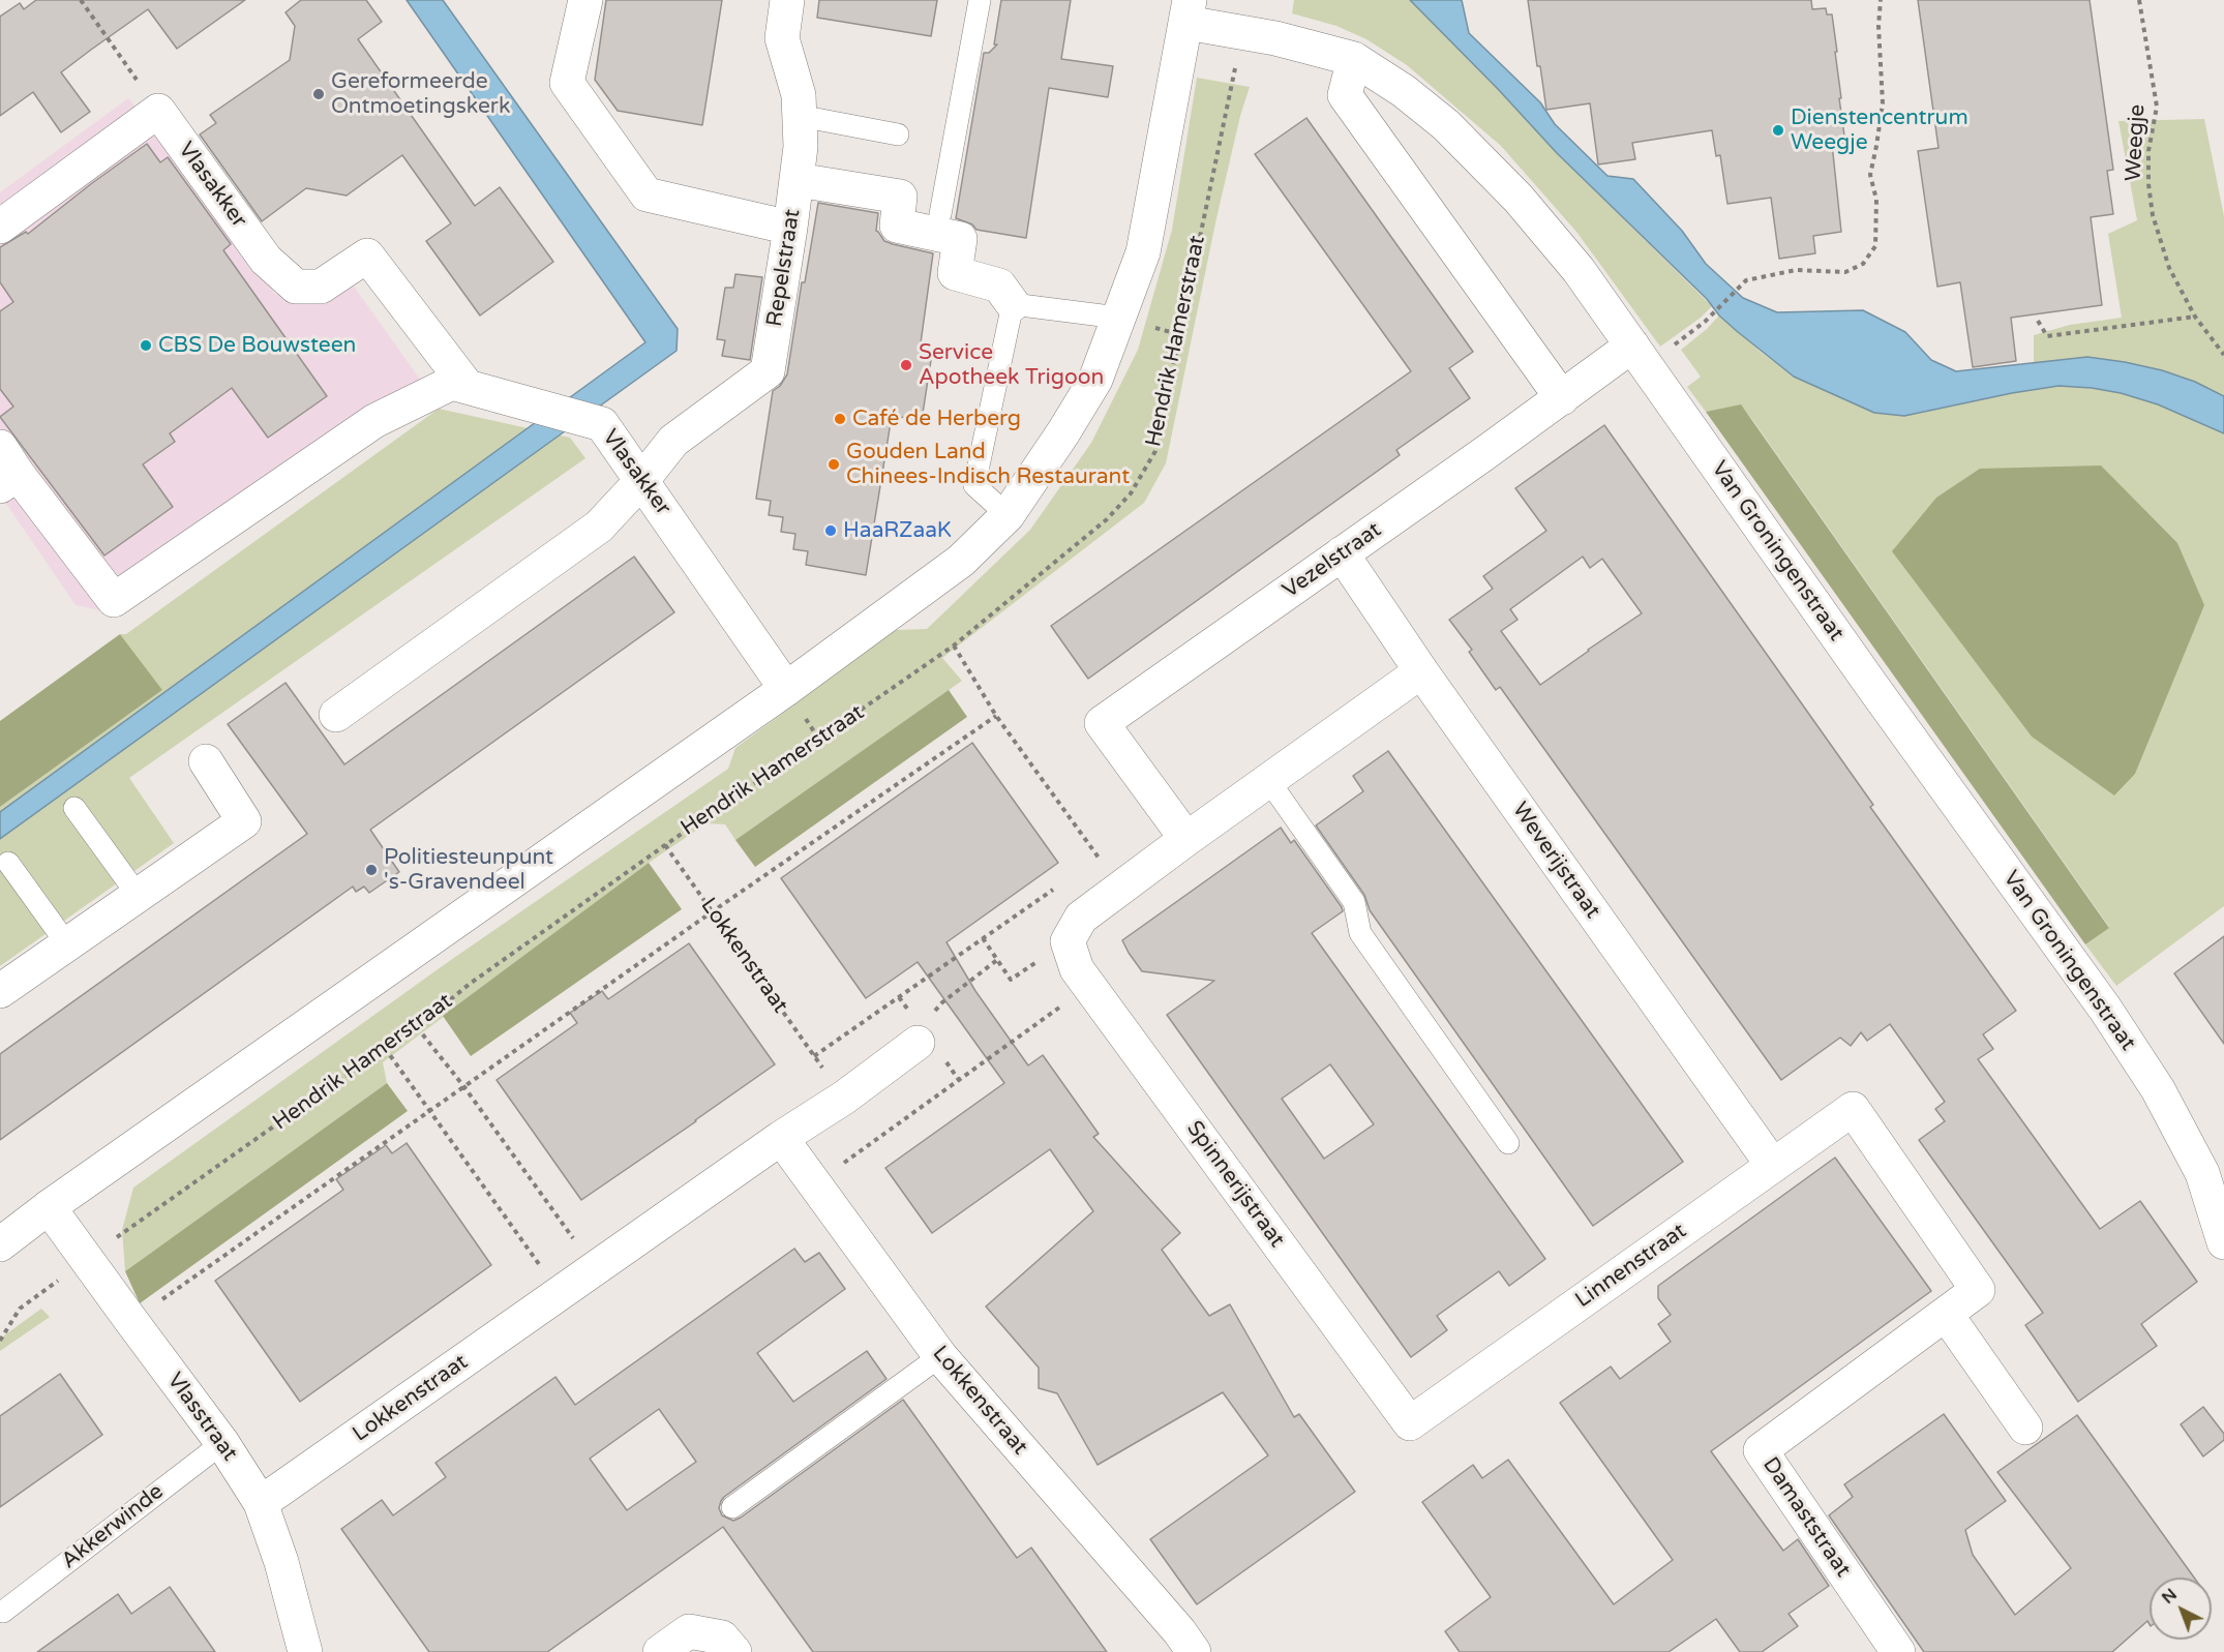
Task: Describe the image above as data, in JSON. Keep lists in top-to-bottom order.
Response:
{
  "streets": {
    "street": [
      "Vlasakker",
      "Repelstraat",
      "Van Groningenstraat",
      "Vezelstraat",
      "Weverijstraat",
      "Lokkenstraat",
      "Spinnerijstraat",
      "Linnenstraat",
      "Vlasstraat",
      "Damaststraat"
    ],
    "lane": ["Akkerwinde"],
    "path": ["Weegje", "Hendrik Hamerstraat"]
  },
  "crossings": [
    ["Vlasakker", "Repelstraat"],
    ["Hendrik Hamerstraat", "Van Groningenstraat"],
    ["Hendrik Hamerstraat", "Lokkenstraat"],
    ["Hendrik Hamerstraat", "Vlasstraat"],
    ["Van Groningenstraat", "Vezelstraat"],
    ["Vezelstraat", "Weverijstraat"],
    ["Weverijstraat", "Linnenstraat"],
    ["Lokkenstraat", "Vlasstraat"],
    ["Spinnerijstraat", "Linnenstraat"],
    ["Linnenstraat", "Damaststraat"],
    ["Vlasstraat", "Akkerwinde"]
  ],
  "places": [
    "Gereformeerde Ontmoetingskerk",
    "Dienstencentrum Weegje",
    "CBS De Bouwsteen",
    "Service Apotheek Trigoon",
    "Café de Herberg",
    "Gouden Land Chinees-Indisch Restaurant",
    "HaaRZaaK",
    "Politiesteunpunt 's-Gravendeel"
  ],
  "north": "top left"
}
